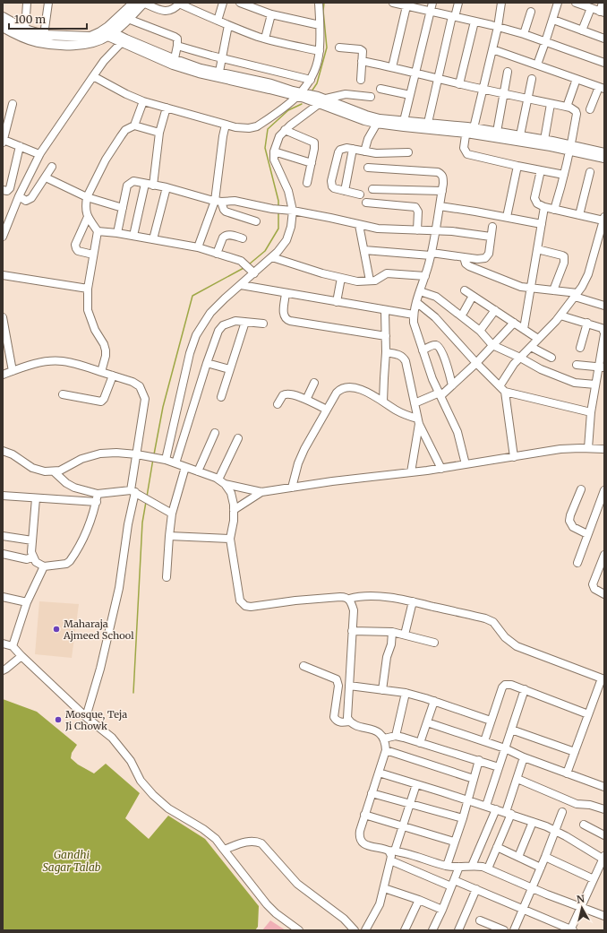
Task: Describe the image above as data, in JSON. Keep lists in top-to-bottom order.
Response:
{
  "water": ["Gandhi Sagar Talab"],
  "places": ["Maharaja Ajmeed School", "Mosque, Teja Ji Chowk"],
  "scale_bar": "100 m",
  "north": "top"
}
